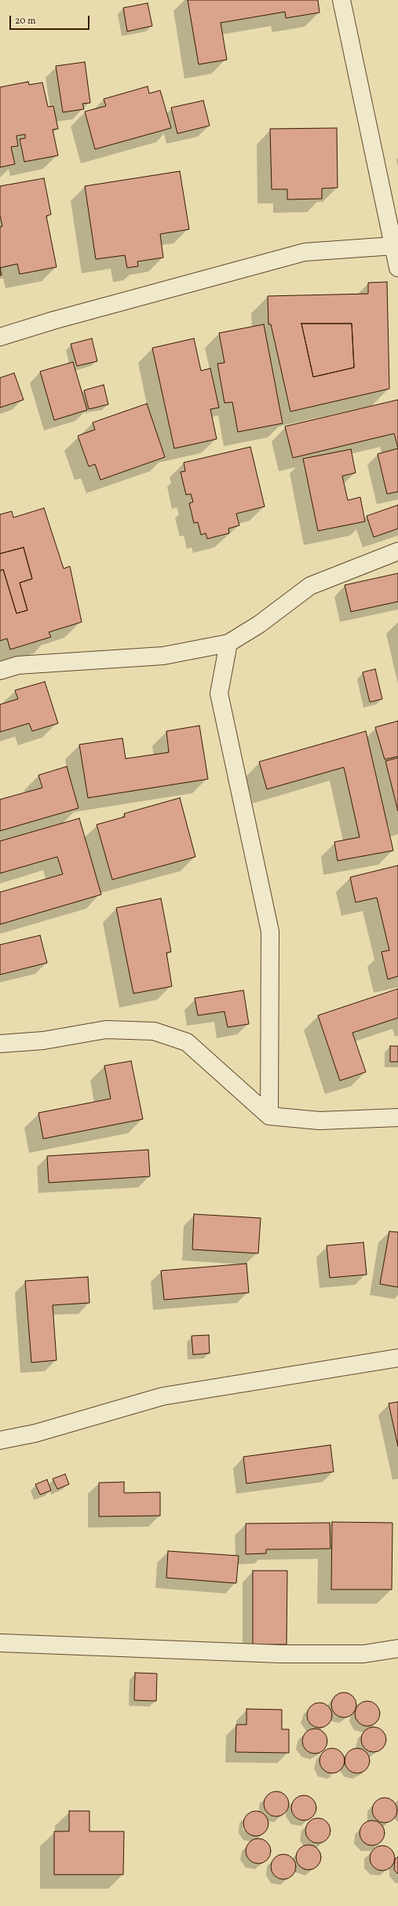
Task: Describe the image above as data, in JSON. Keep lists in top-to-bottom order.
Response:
{
  "scale_bar": "20 m"
}
